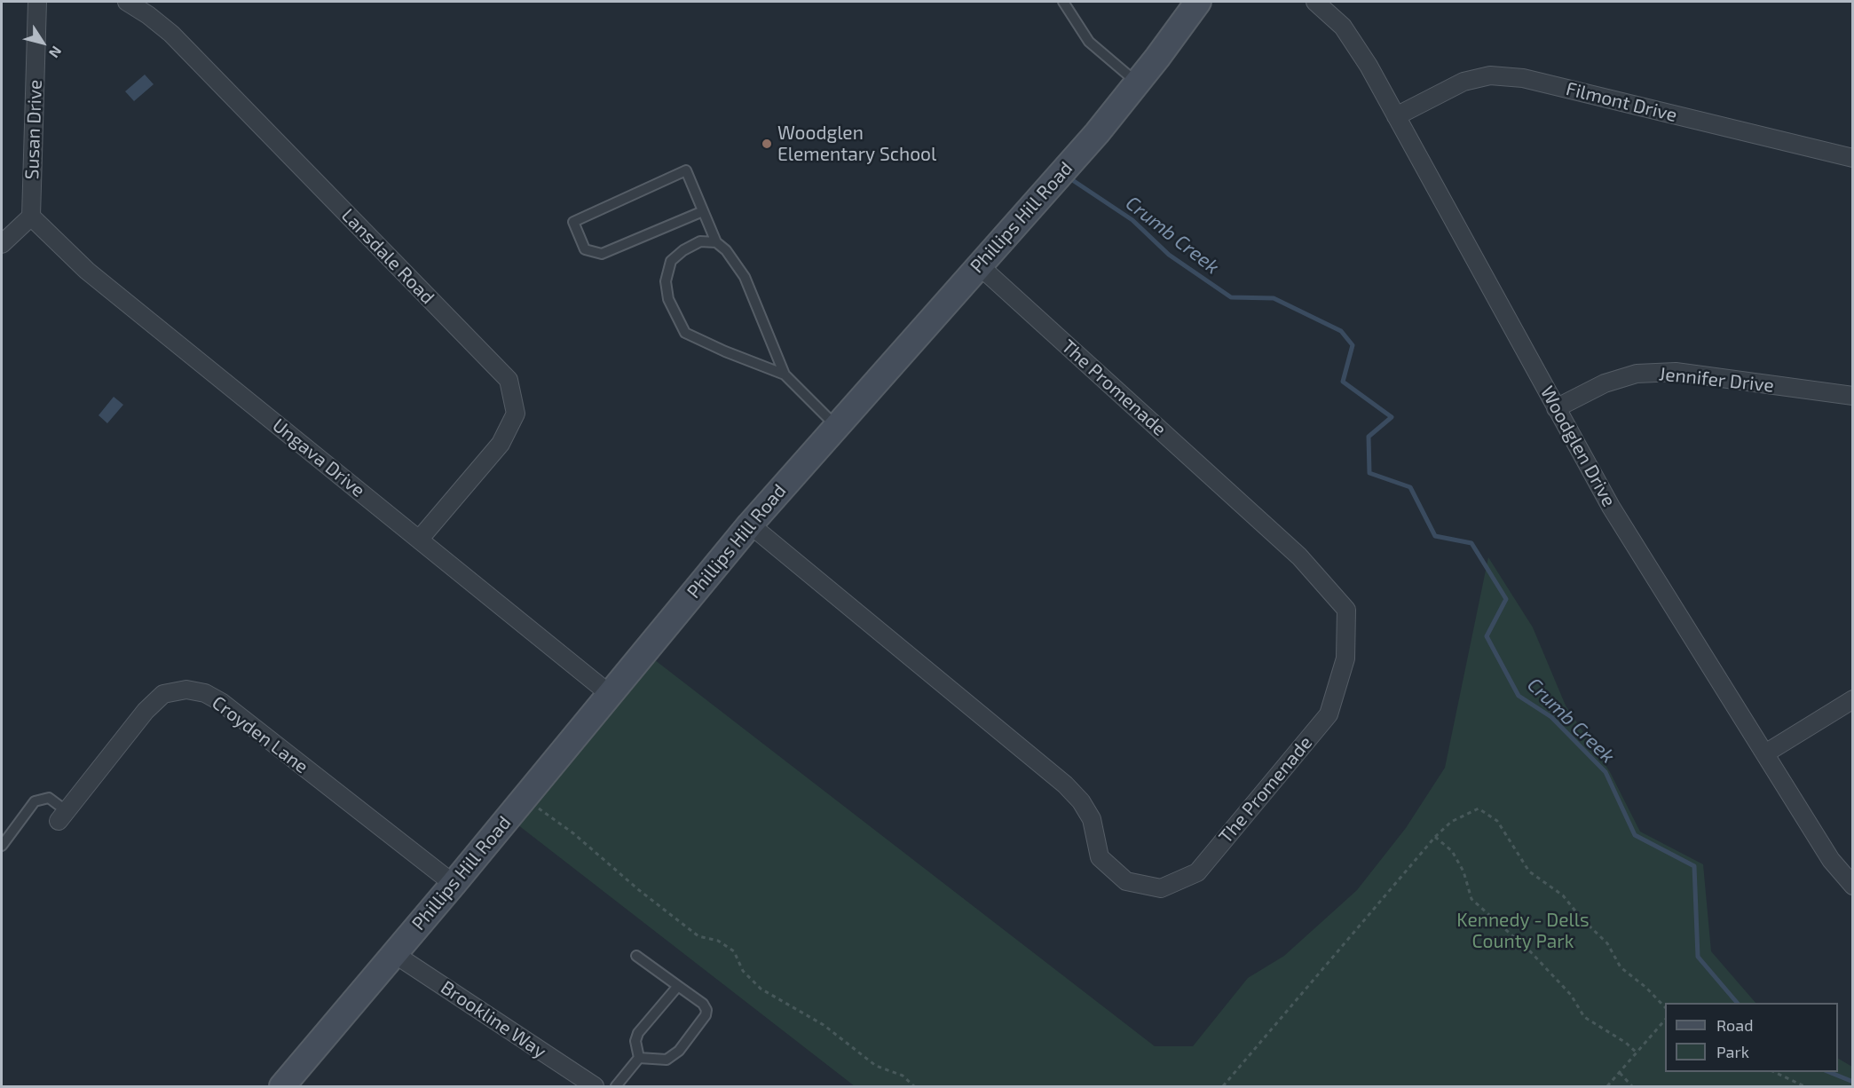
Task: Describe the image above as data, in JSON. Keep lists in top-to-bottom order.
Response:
{
  "streets": {
    "street": [
      "Filmont Drive",
      "Susan Drive",
      "Phillips Hill Road",
      "Lansdale Road",
      "Jennifer Drive",
      "The Promenade",
      "Woodglen Drive",
      "Ungava Drive",
      "Croyden Lane",
      "Brookline Way"
    ]
  },
  "crossings": [
    ["Filmont Drive", "Woodglen Drive"],
    ["Susan Drive", "Ungava Drive"],
    ["Phillips Hill Road", "The Promenade"],
    ["Phillips Hill Road", "Ungava Drive"],
    ["Phillips Hill Road", "Croyden Lane"],
    ["Phillips Hill Road", "Brookline Way"],
    ["Lansdale Road", "Ungava Drive"],
    ["Jennifer Drive", "Woodglen Drive"]
  ],
  "water": ["Crumb Creek"],
  "parks": ["Kennedy - Dells County Park"],
  "places": ["Woodglen Elementary School"],
  "legend": ["Road", "Park"],
  "north": "bottom right"
}
